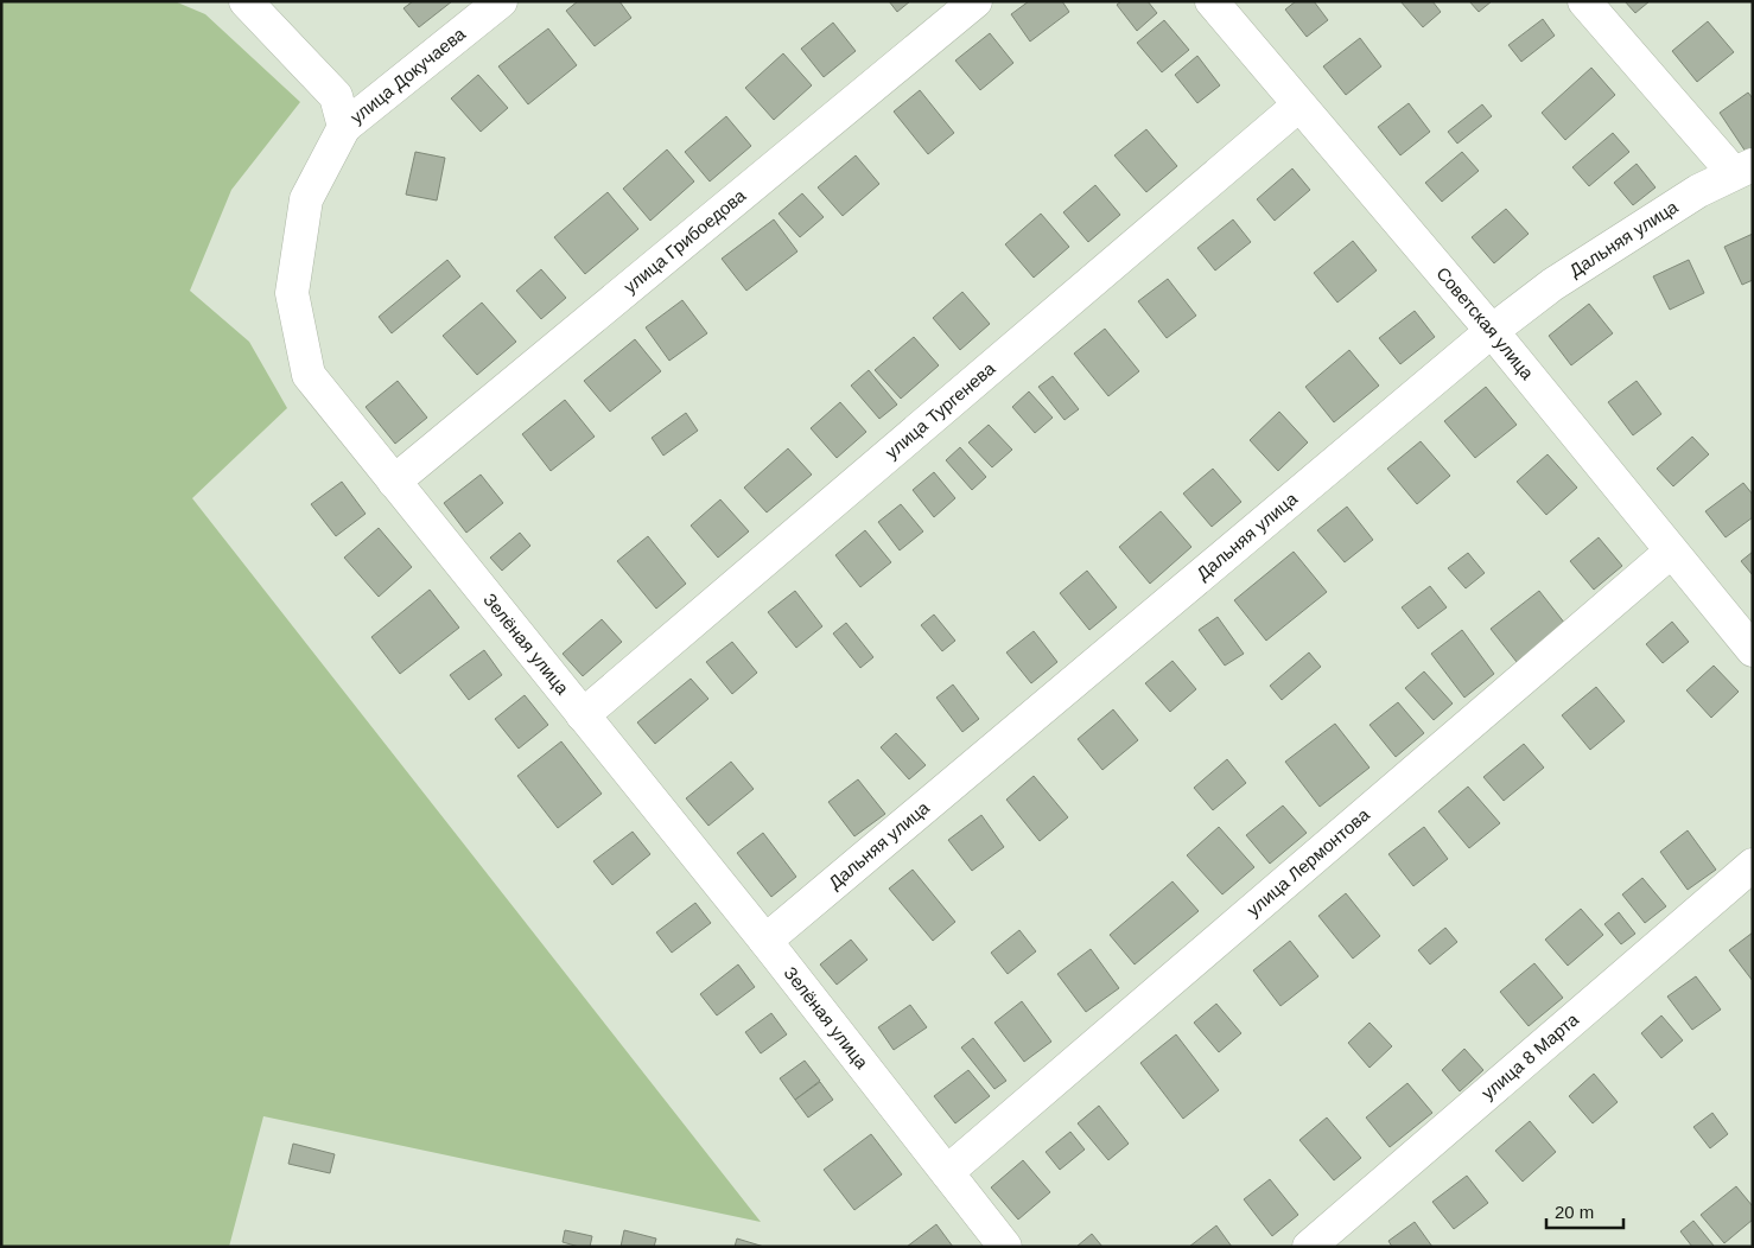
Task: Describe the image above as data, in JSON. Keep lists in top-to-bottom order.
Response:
{
  "streets": {
    "street": [
      "улица Докучаева",
      "Дальняя улица",
      "улица Грибоедова",
      "Советская улица",
      "улица Тургенева",
      "Зелёная улица",
      "улица Лермонтова",
      "улица 8 Марта"
    ]
  },
  "crossings": [
    ["улица Докучаева", "Зелёная улица"],
    ["Дальняя улица", "Советская улица"],
    ["Дальняя улица", "Зелёная улица"],
    ["улица Грибоедова", "Зелёная улица"],
    ["Советская улица", "улица Тургенева"],
    ["Советская улица", "улица Лермонтова"],
    ["улица Тургенева", "Зелёная улица"],
    ["Зелёная улица", "улица Лермонтова"]
  ],
  "scale_bar": "20 m"
}
